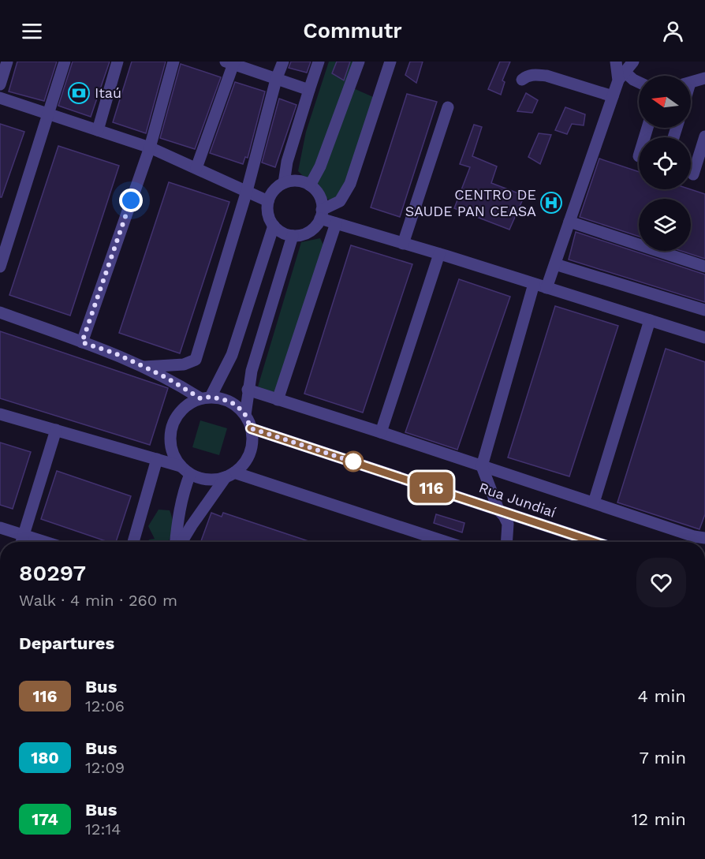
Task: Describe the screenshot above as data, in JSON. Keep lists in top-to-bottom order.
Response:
{
  "streets": {
    "street": ["Rua Jundiaí"]
  },
  "places": {
    "bank": ["Itaú"],
    "hospital": ["CENTRO DE SAUDE PAN CEASA"]
  },
  "lines": ["bus line 116"],
  "north": "left",
  "page": {
    "header": "Commutr",
    "on_map": "116",
    "heading": [
      ["80297", "Walk · 4 min · 260 m"],
      "Departures"
    ],
    "list": [
      {
        "mark": "116",
        "name": "Bus",
        "note": "12:06",
        "value": "4 min"
      },
      {
        "mark": "180",
        "name": "Bus",
        "note": "12:09",
        "value": "7 min"
      },
      {
        "mark": "174",
        "name": "Bus",
        "note": "12:14",
        "value": "12 min"
      }
    ]
  }
}
